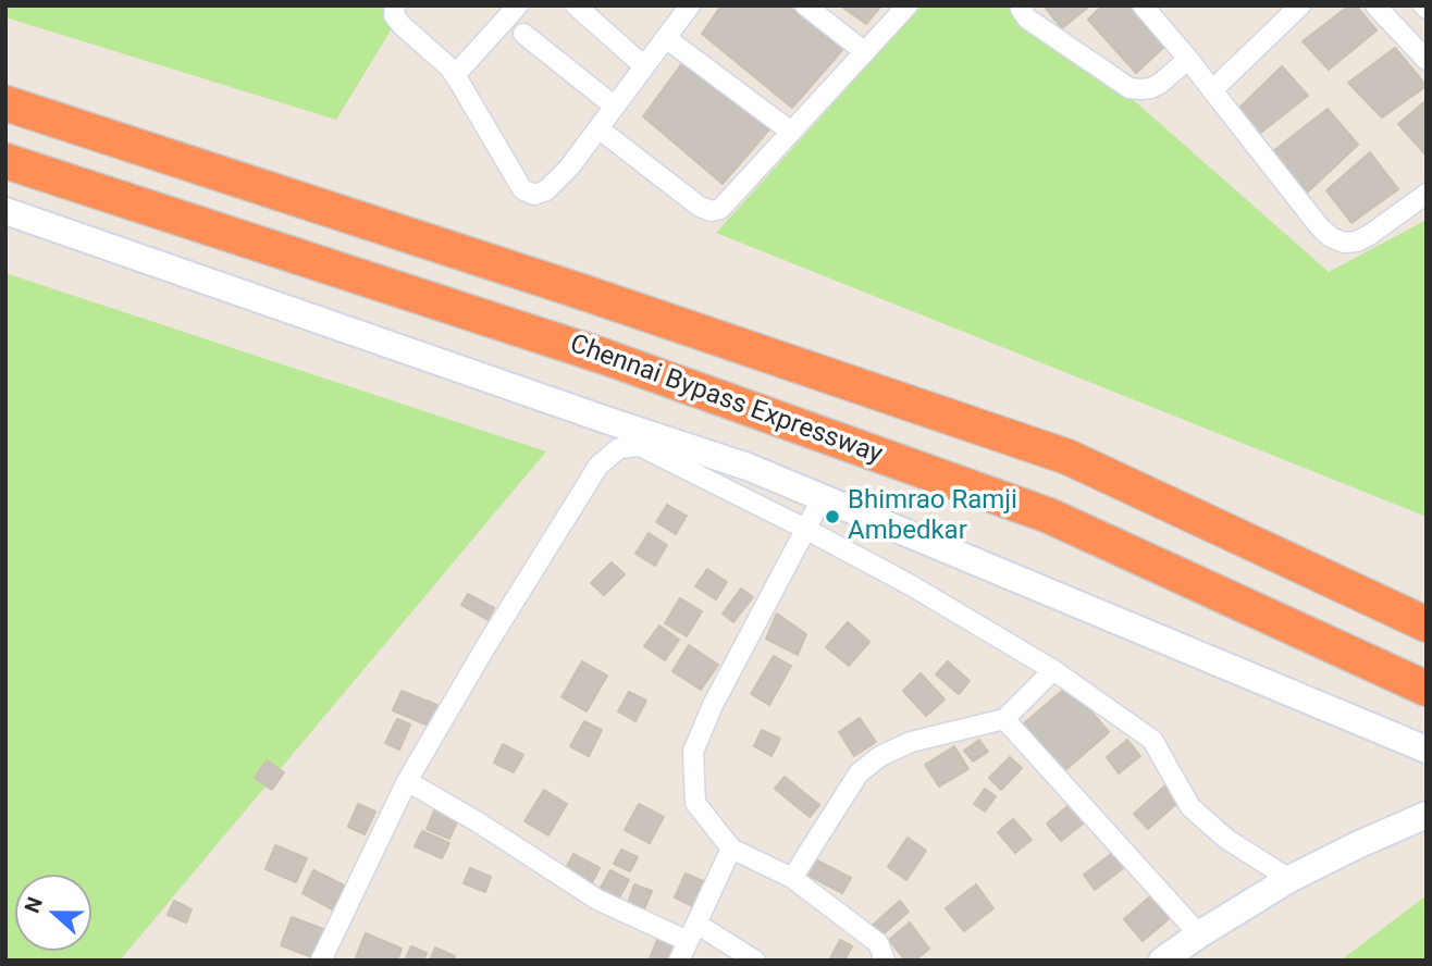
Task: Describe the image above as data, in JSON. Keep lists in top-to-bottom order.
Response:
{
  "streets": {
    "highway": ["Chennai Bypass Expressway"]
  },
  "places": ["Bhimrao Ramji Ambedkar"],
  "north": "left"
}
